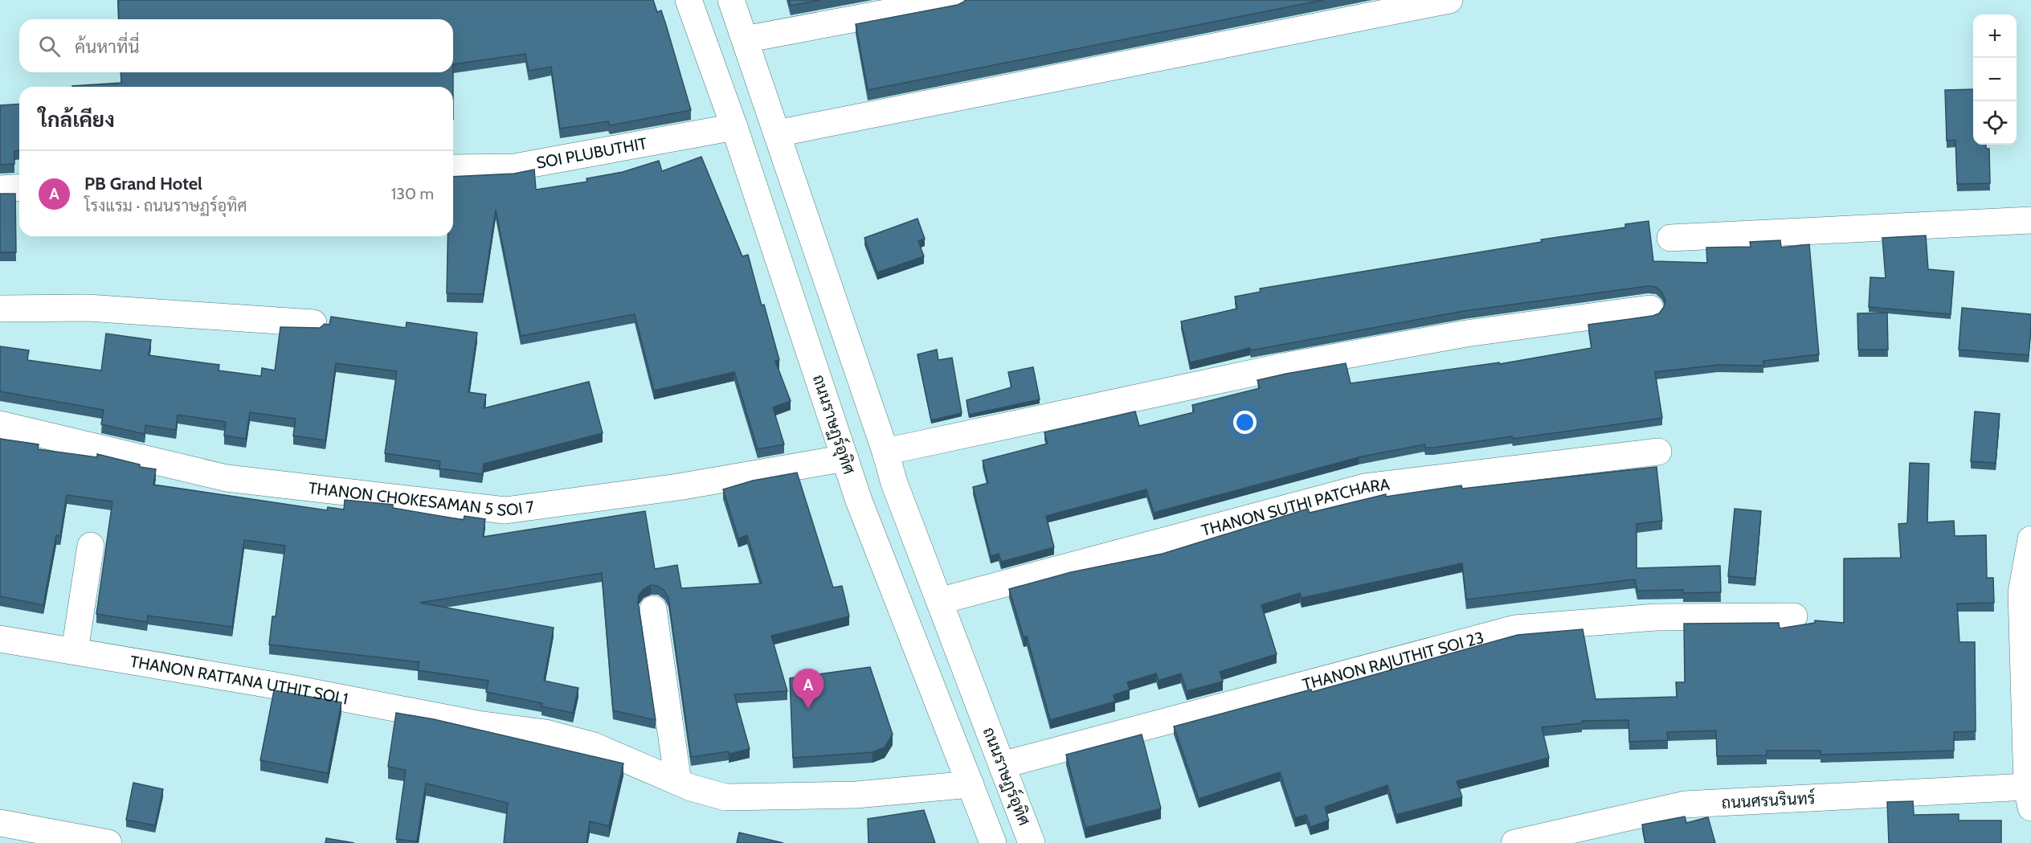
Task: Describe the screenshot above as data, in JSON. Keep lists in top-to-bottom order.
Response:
{
  "streets": {
    "street": [
      "SOI PLUBUTHIT",
      "ถนนราษฏร์อุทิศ",
      "THANON CHOKESAMAN 5 SOI 7",
      "THANON SUTHI PATCHARA",
      "THANON RAJUTHIT SOI 23",
      "THANON RATTANA UTHIT SOI 1",
      "ถนนศรนรินทร์"
    ]
  },
  "crossings": [
    ["SOI PLUBUTHIT", "ถนนราษฏร์อุทิศ"],
    ["ถนนราษฏร์อุทิศ", "THANON CHOKESAMAN 5 SOI 7"],
    ["ถนนราษฏร์อุทิศ", "THANON SUTHI PATCHARA"],
    ["ถนนราษฏร์อุทิศ", "THANON RAJUTHIT SOI 23"],
    ["ถนนราษฏร์อุทิศ", "THANON RATTANA UTHIT SOI 1"]
  ],
  "page": {
    "map_buttons": ["+", "−"],
    "search": "ค้นหาที่นี่",
    "heading": "ใกล้เคียง",
    "list": [
      {
        "mark": "A",
        "name": "PB Grand Hotel",
        "note": "โรงแรม · ถนนราษฏร์อุทิศ",
        "value": "130 m"
      }
    ],
    "pins": "A"
  }
}
